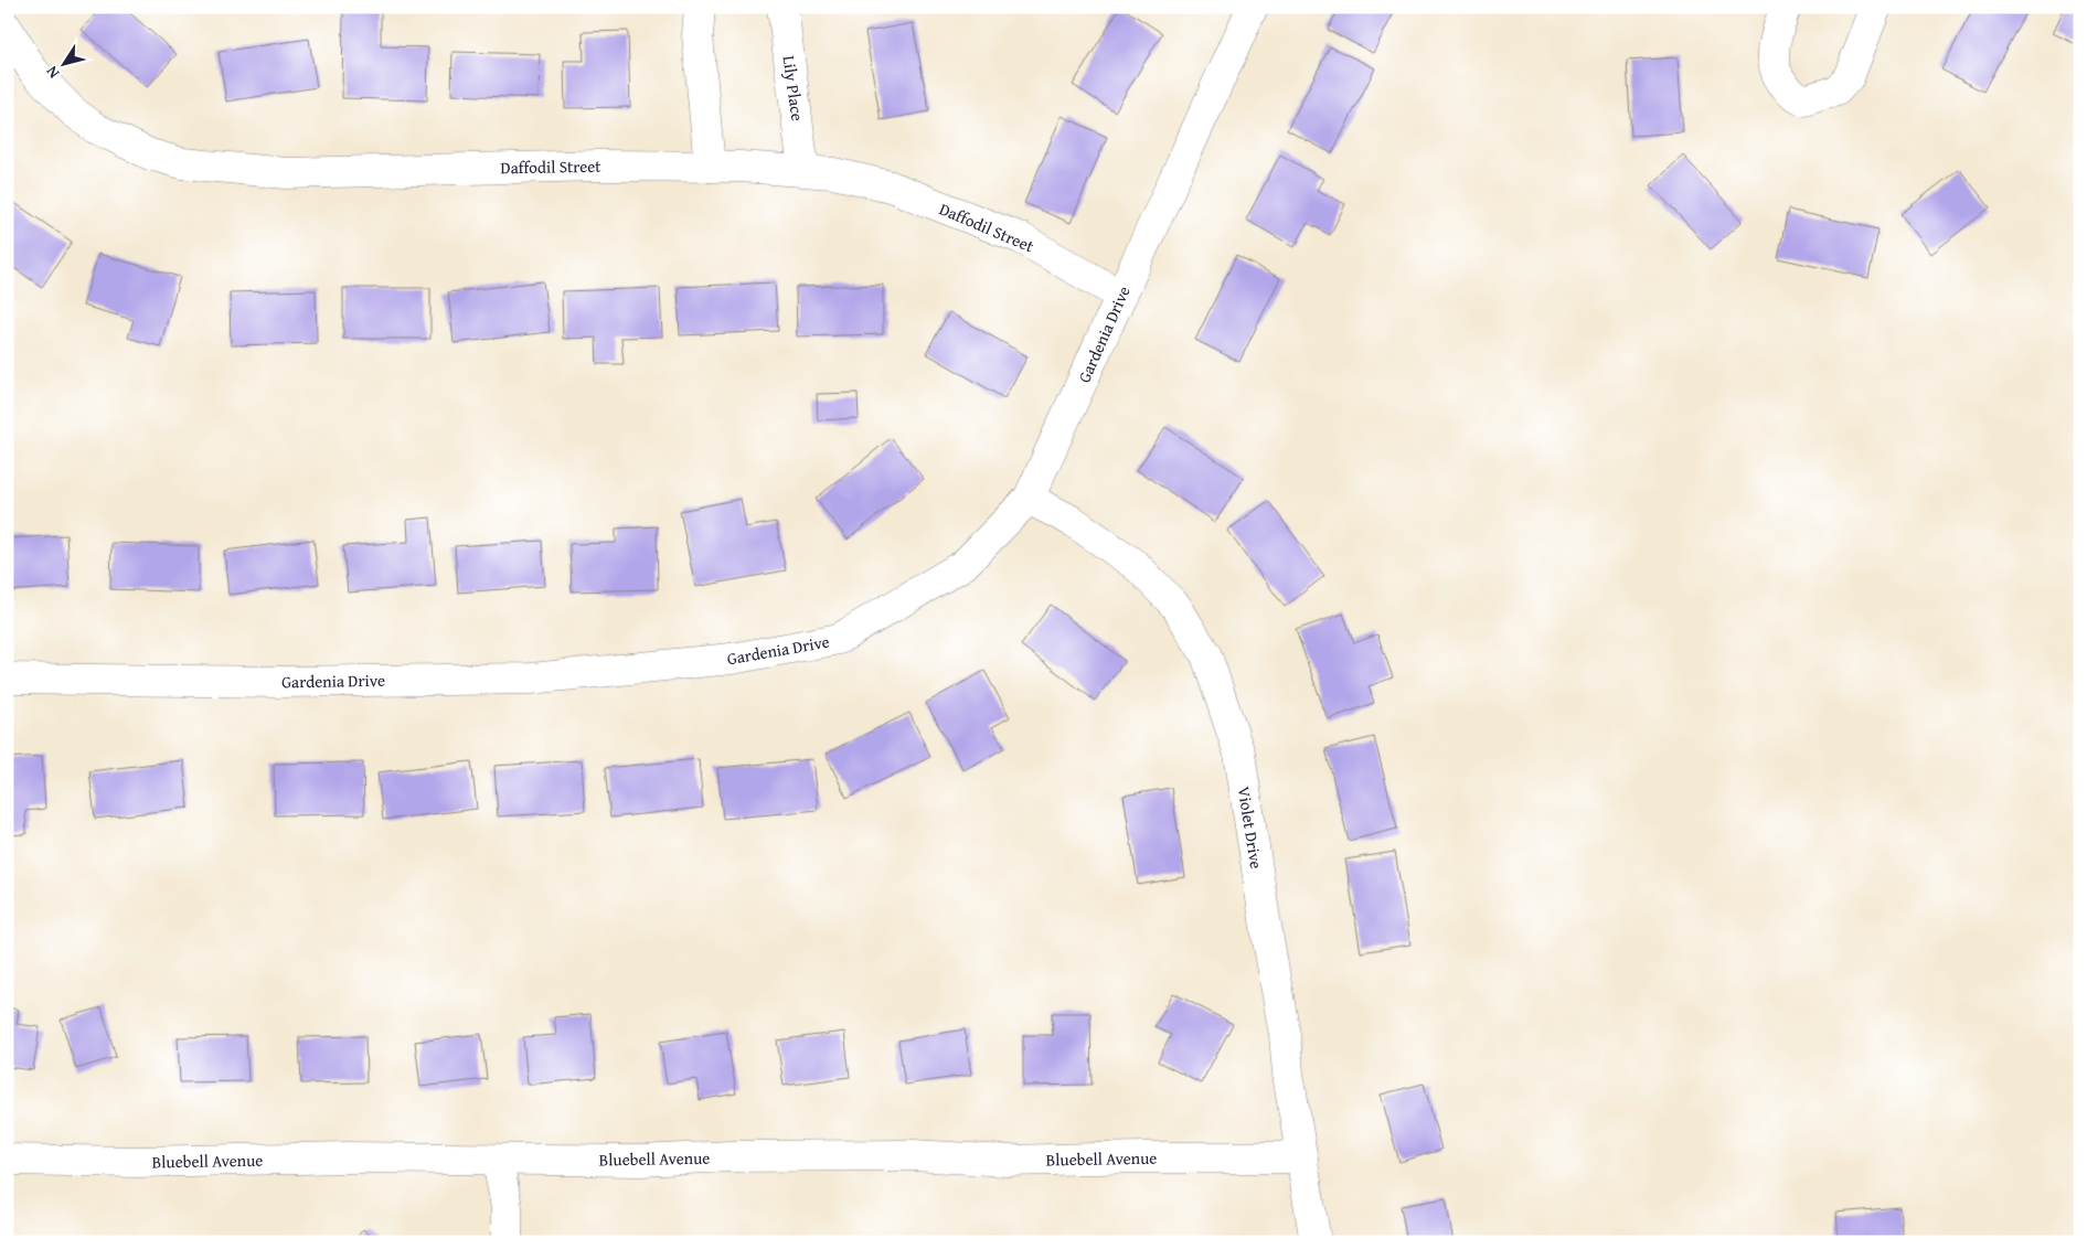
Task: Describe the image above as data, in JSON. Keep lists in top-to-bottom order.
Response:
{
  "streets": {
    "street": [
      "Lily Place",
      "Daffodil Street",
      "Gardenia Drive",
      "Violet Drive",
      "Bluebell Avenue"
    ]
  },
  "crossings": [
    ["Lily Place", "Daffodil Street"],
    ["Daffodil Street", "Gardenia Drive"],
    ["Gardenia Drive", "Violet Drive"],
    ["Violet Drive", "Bluebell Avenue"]
  ],
  "north": "bottom left"
}
